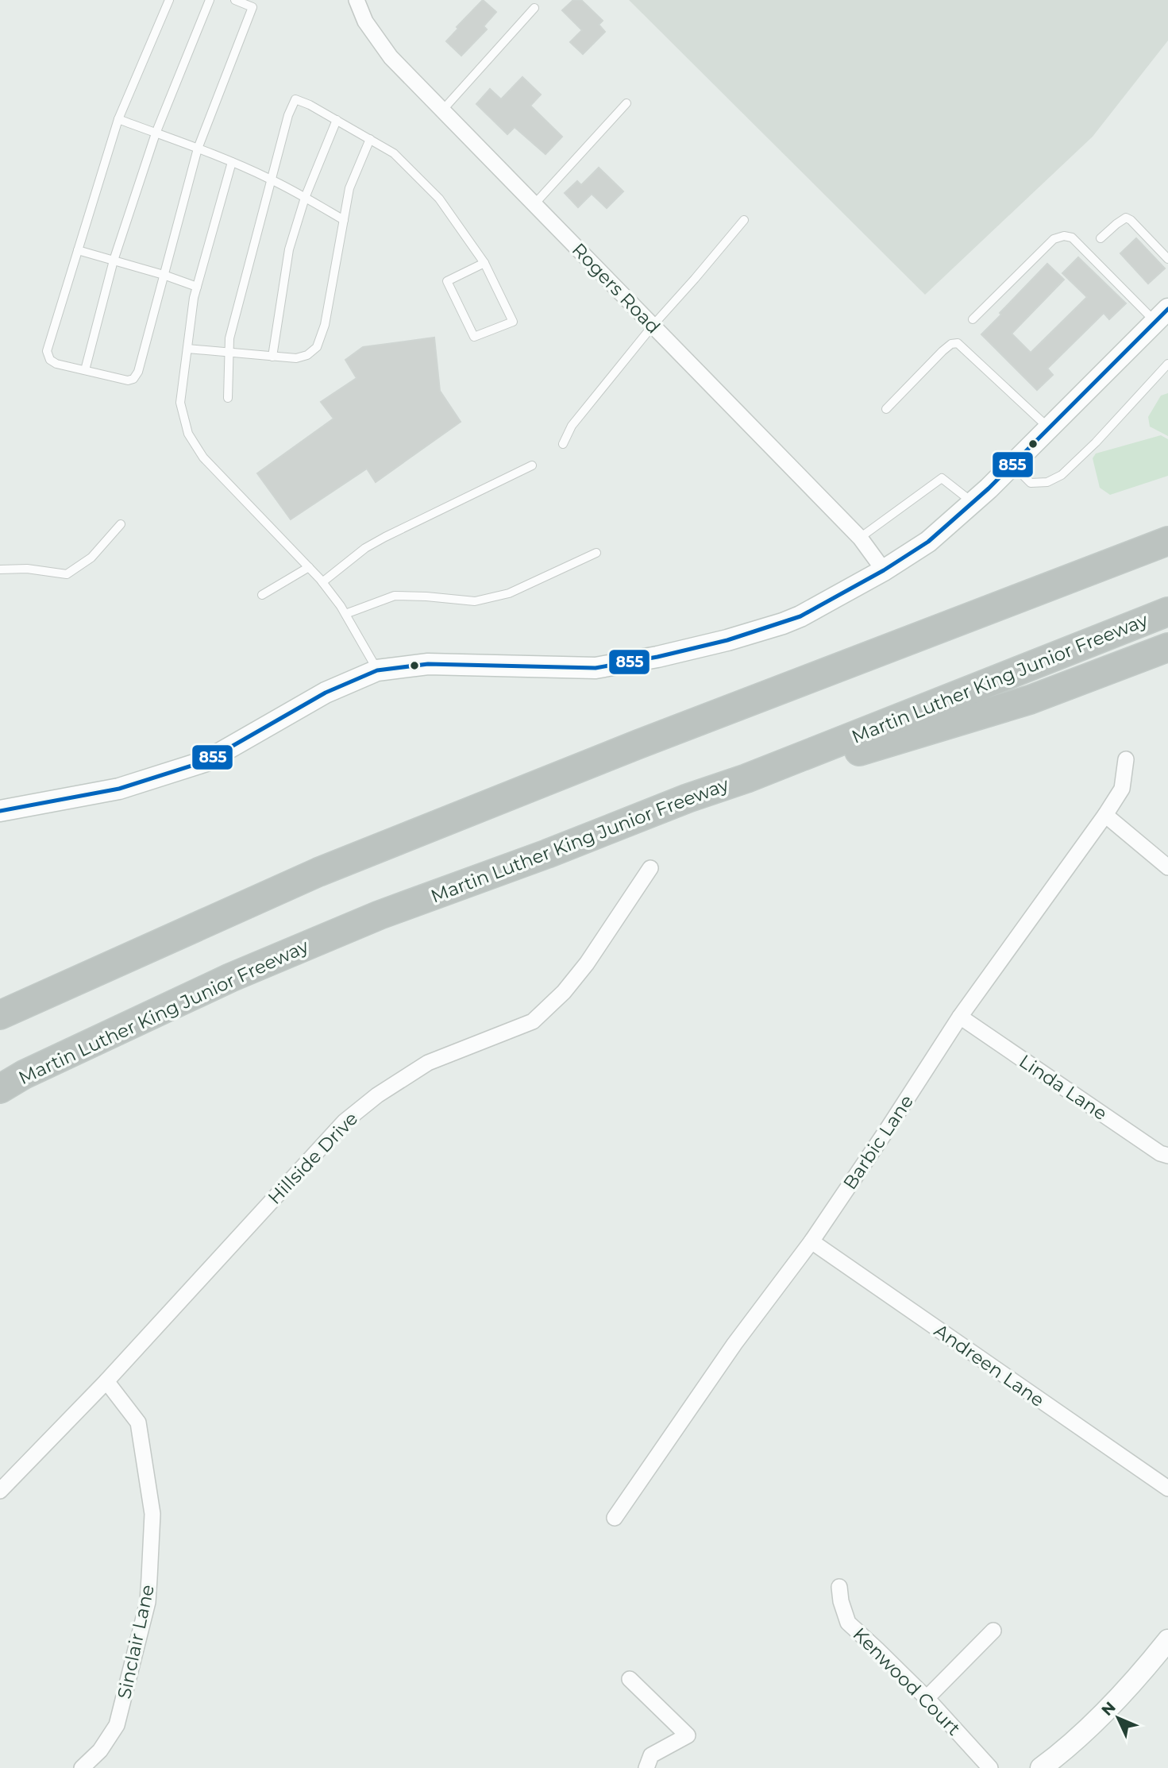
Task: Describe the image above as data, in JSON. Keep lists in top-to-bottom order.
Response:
{
  "streets": {
    "highway": ["Martin Luther King Junior Freeway"],
    "street": [
      "Rogers Road",
      "Linda Lane",
      "Barbic Lane",
      "Hillside Drive",
      "Andreen Lane",
      "Sinclair Lane",
      "Kenwood Court"
    ]
  },
  "crossings": [
    ["Linda Lane", "Barbic Lane"],
    ["Barbic Lane", "Andreen Lane"],
    ["Hillside Drive", "Sinclair Lane"]
  ],
  "lines": ["transit line 855"],
  "north": "top left"
}
